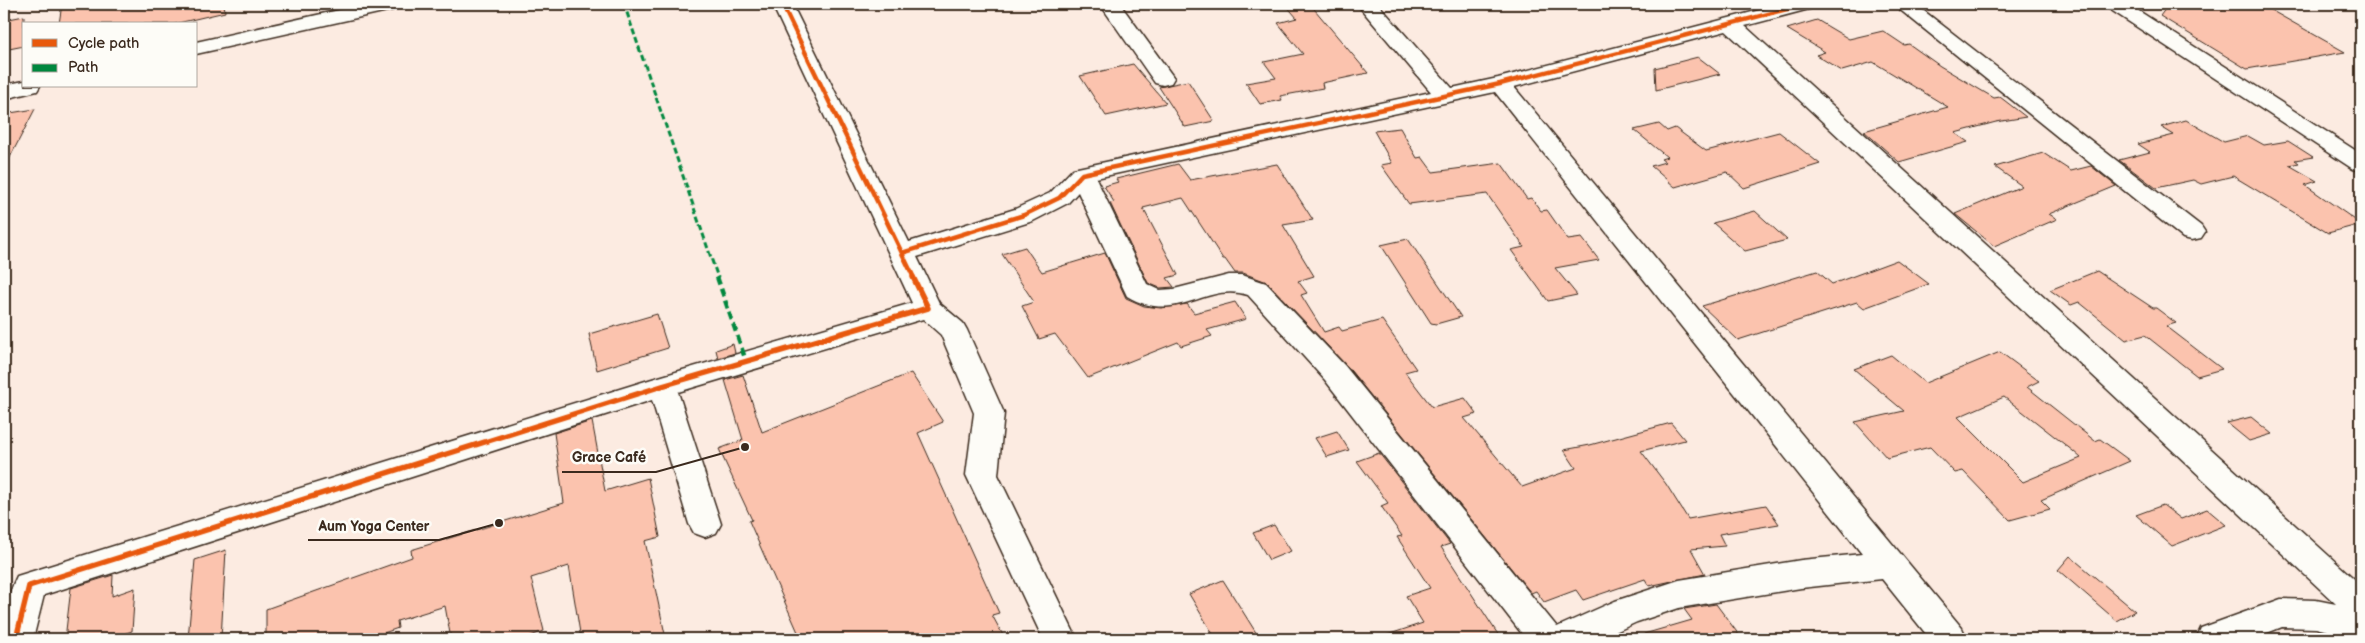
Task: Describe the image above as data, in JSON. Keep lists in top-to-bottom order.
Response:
{
  "places": ["Grace Café", "Aum Yoga Center"],
  "legend": ["Cycle path", "Path"]
}
